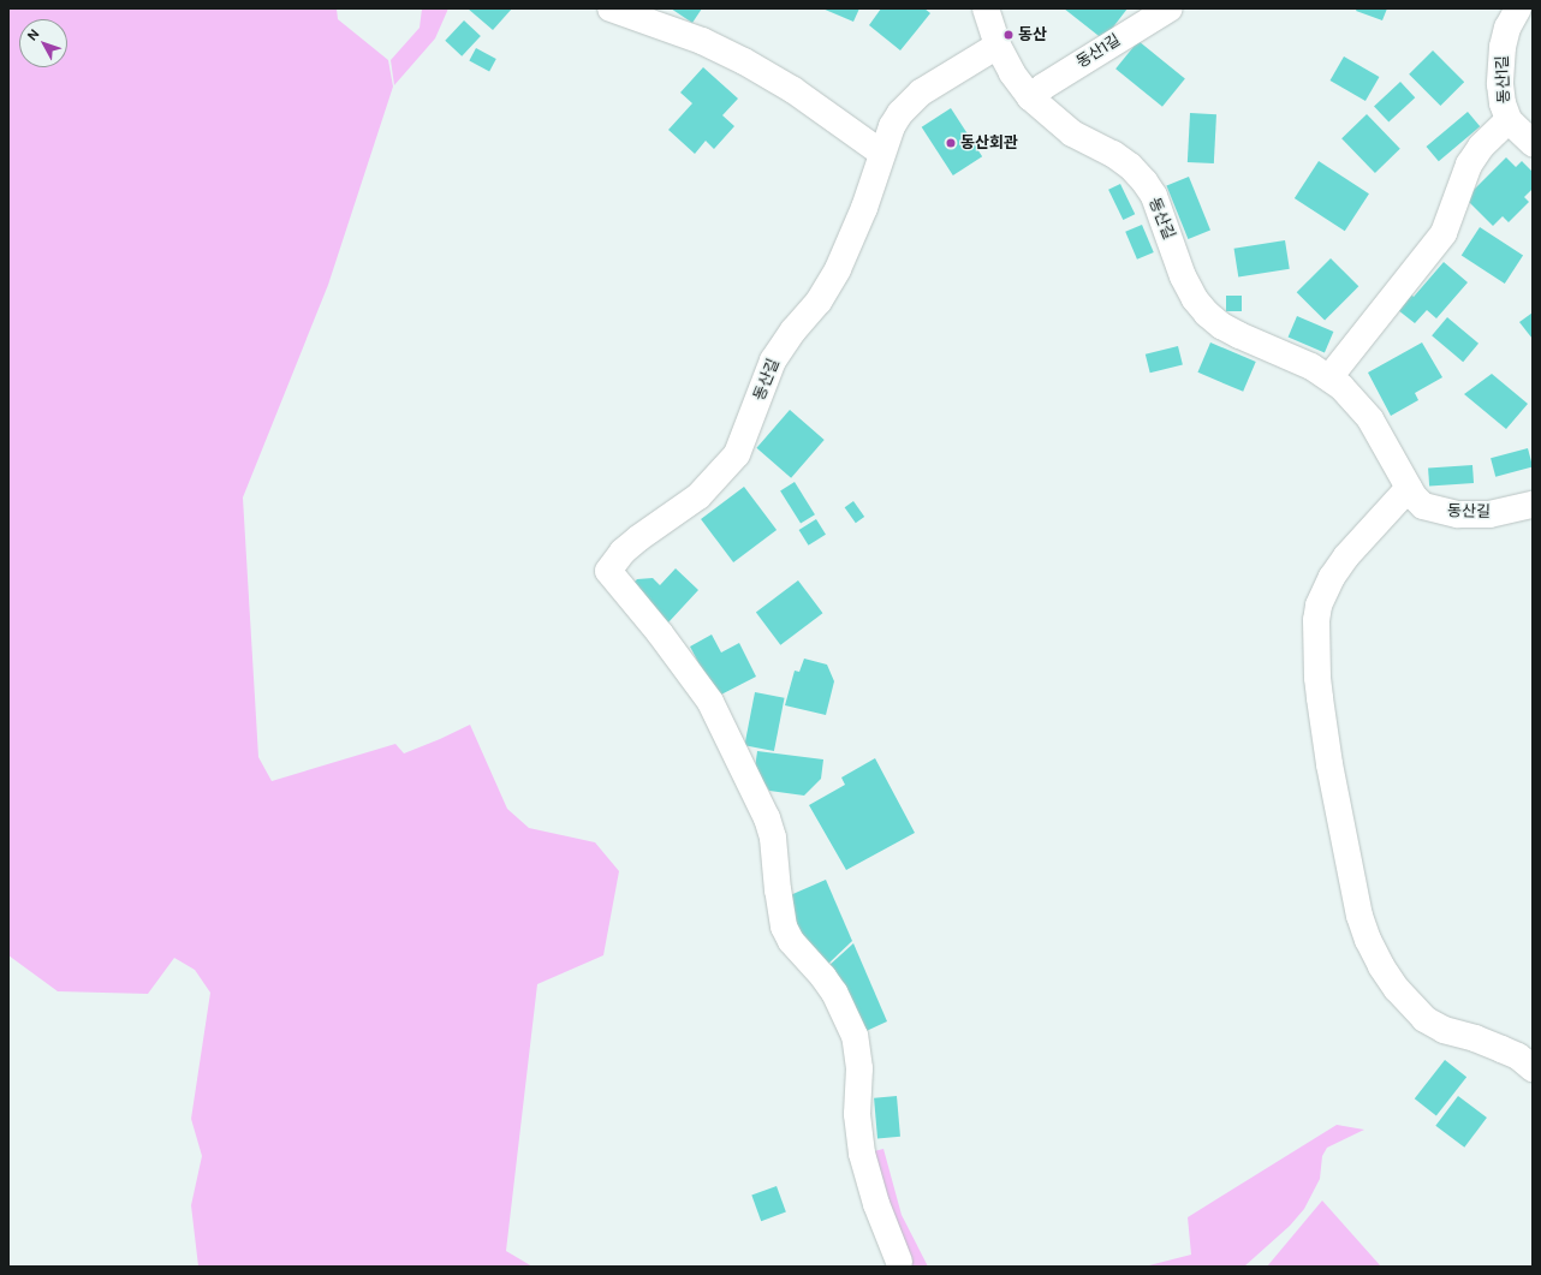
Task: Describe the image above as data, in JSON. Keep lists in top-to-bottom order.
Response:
{
  "streets": {
    "street": ["동산1길", "동산길"]
  },
  "crossings": [
    ["동산1길", "동산길"]
  ],
  "places": ["동산", "동산회관"],
  "north": "top left"
}
